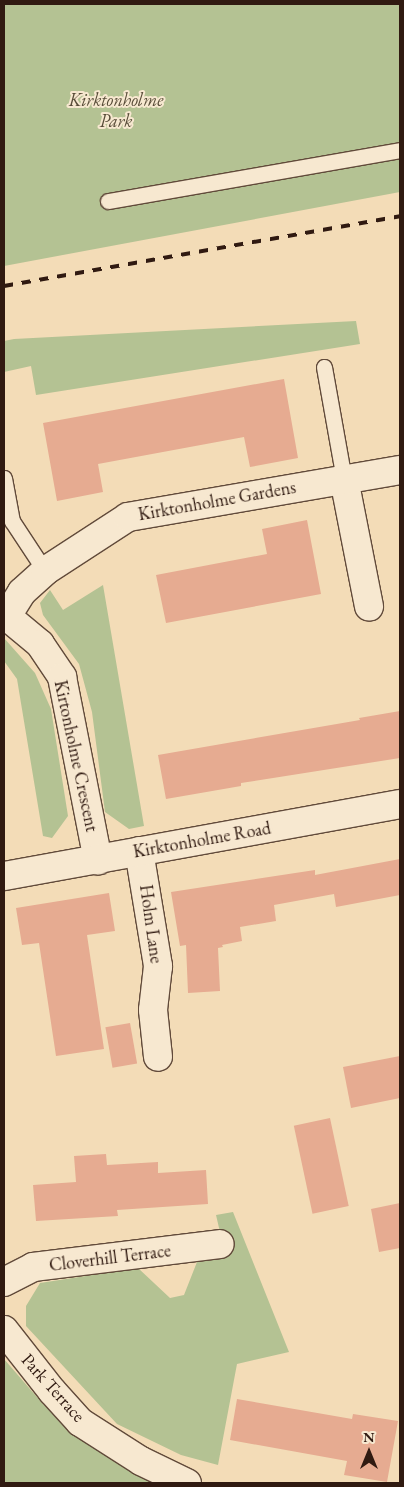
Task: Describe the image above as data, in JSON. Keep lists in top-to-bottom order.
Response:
{
  "streets": {
    "street": [
      "Kirktonholme Gardens",
      "Kirtonholme Crescent",
      "Kirktonholme Road",
      "Holm Lane",
      "Cloverhill Terrace",
      "Park Terrace"
    ]
  },
  "crossings": [
    ["Kirktonholme Gardens", "Kirtonholme Crescent"],
    ["Kirtonholme Crescent", "Kirktonholme Road"],
    ["Kirktonholme Road", "Holm Lane"]
  ],
  "parks": ["Kirktonholme Park"],
  "north": "top"
}
